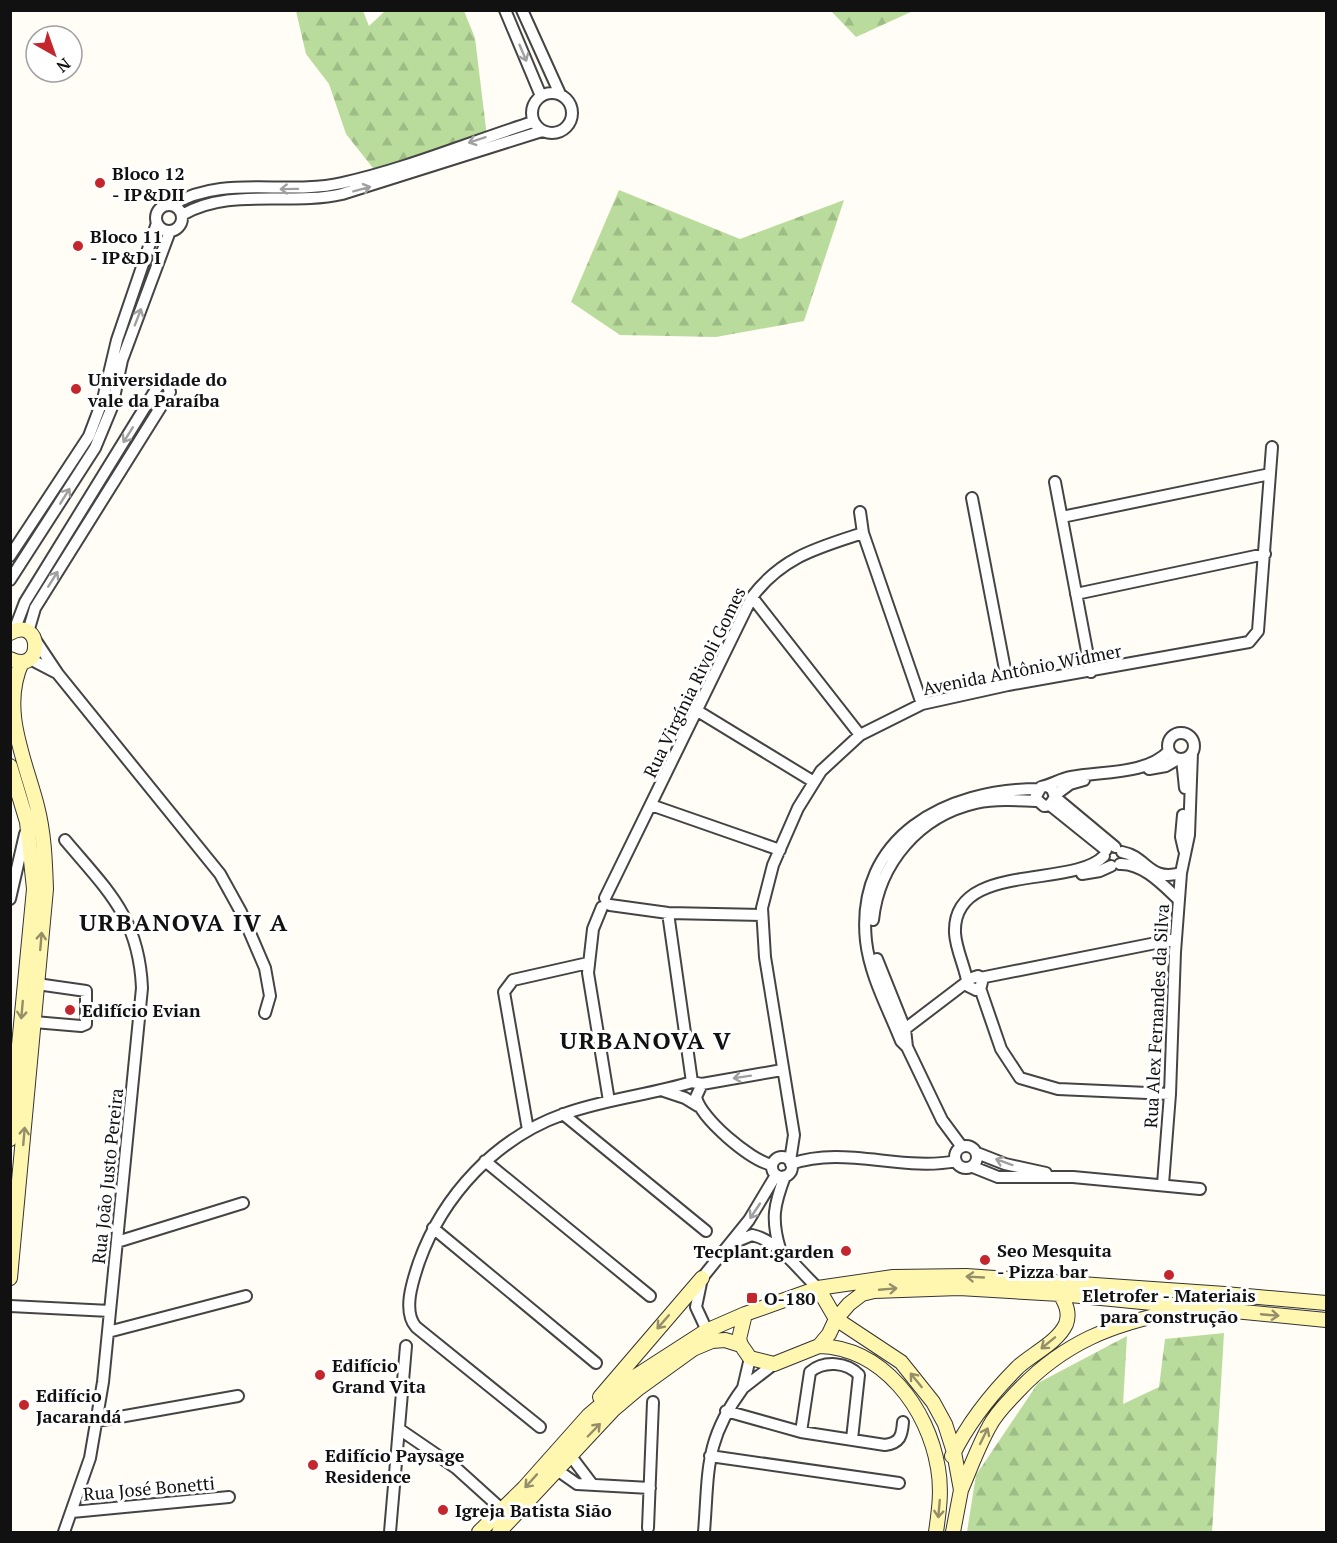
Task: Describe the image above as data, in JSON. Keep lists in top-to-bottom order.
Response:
{
  "streets": {
    "street": [
      "Avenida Antônio Widmer",
      "Rua Virgínia Rivoli Gomes",
      "Rua Alex Fernandes da Silva",
      "Rua João Justo Pereira",
      "Rua José Bonetti"
    ]
  },
  "crossings": [
    ["Rua João Justo Pereira", "Rua José Bonetti"]
  ],
  "districts": ["URBANOVA IV A", "URBANOVA V"],
  "places": {
    "other": [
      "Bloco 12 - IP&DII",
      "Bloco 11 - IP&D I",
      "Universidade do vale da Paraíba",
      "Edifício Evian",
      "Tecplant.garden",
      "Seo Mesquita - Pizza bar",
      "Eletrofer - Materiais para construção",
      "Edifício Grand Vita",
      "Edifício Jacarandá",
      "Edifício Paysage Residence",
      "Igreja Batista Sião"
    ],
    "transit": ["O-180"]
  },
  "north": "bottom right"
}
